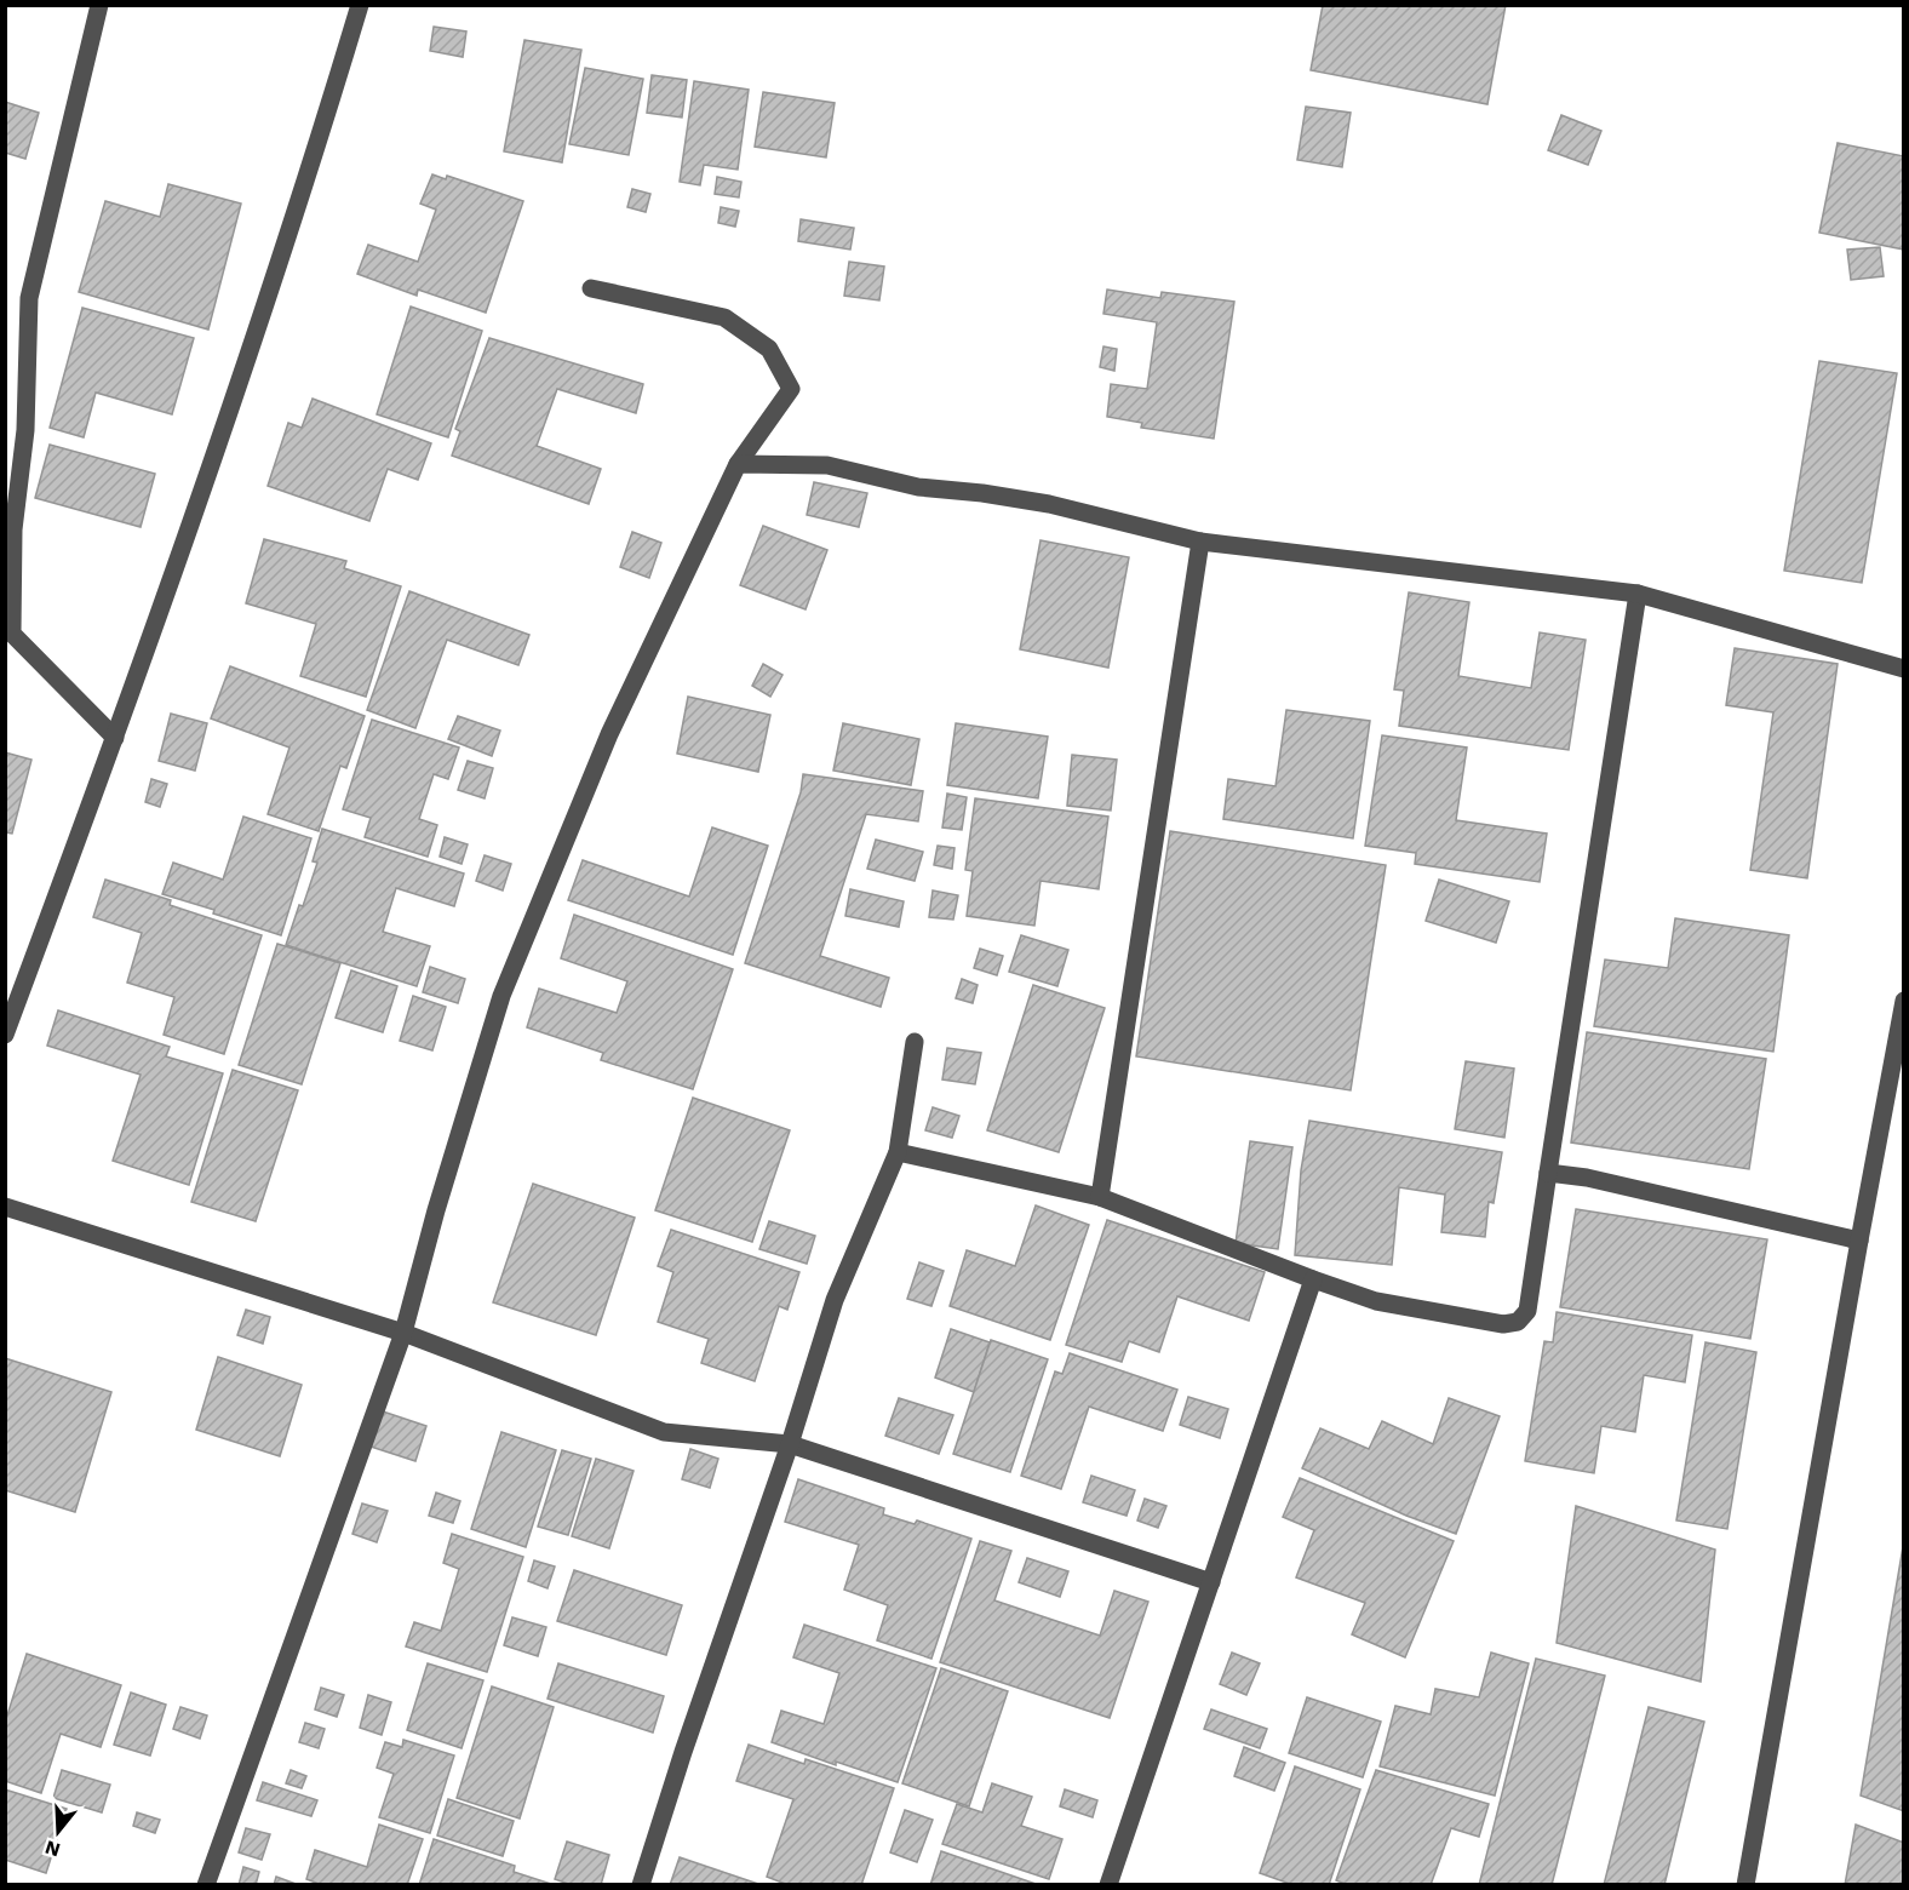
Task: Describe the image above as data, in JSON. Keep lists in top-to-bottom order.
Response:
{
  "north": "bottom"
}
